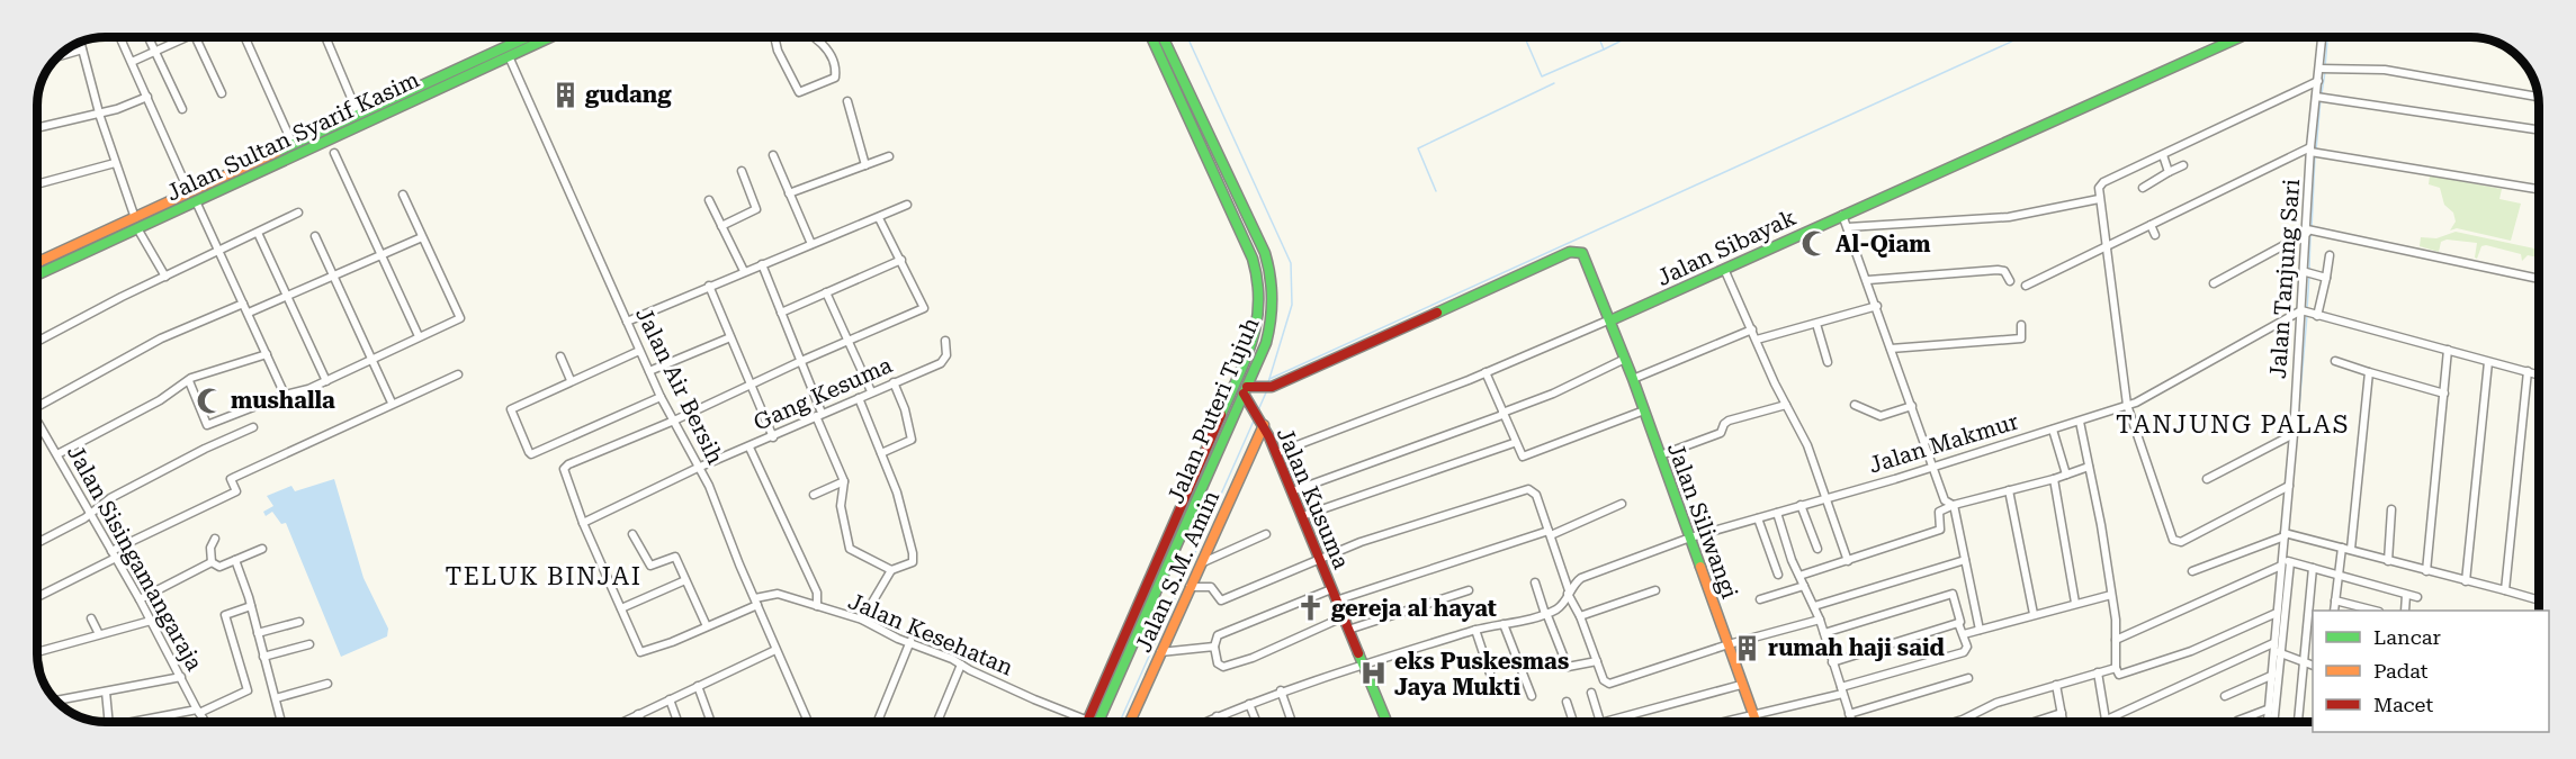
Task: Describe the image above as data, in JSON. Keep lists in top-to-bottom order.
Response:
{
  "streets": {
    "main road": [
      "Jalan Sultan Syarif Kasim",
      "Jalan Sibayak",
      "Jalan Puteri Tujuh",
      "Jalan Kusuma",
      "Jalan Siliwangi",
      "Jalan S.M. Amin"
    ],
    "street": [
      "Jalan Tanjung Sari",
      "Jalan Air Bersih",
      "Gang Kesuma",
      "Jalan Makmur",
      "Jalan Sisingamangaraja",
      "Jalan Kesehatan"
    ]
  },
  "crossings": [
    ["Jalan Sultan Syarif Kasim", "Jalan Air Bersih"],
    ["Jalan Sibayak", "Jalan Siliwangi"],
    ["Jalan Tanjung Sari", "Jalan Makmur"],
    ["Jalan Air Bersih", "Gang Kesuma"],
    ["Jalan Air Bersih", "Jalan Kesehatan"],
    ["Jalan Puteri Tujuh", "Jalan Kusuma"],
    ["Jalan Puteri Tujuh", "Jalan Kesehatan"],
    ["Jalan Makmur", "Jalan Siliwangi"],
    ["Jalan Kusuma", "Jalan S.M. Amin"]
  ],
  "districts": ["TANJUNG PALAS", "TELUK BINJAI"],
  "places": {
    "building": ["gudang", "rumah haji said"],
    "mosque": ["Al-Qiam", "mushalla"],
    "church": ["gereja al hayat"],
    "hospital": ["eks Puskesmas Jaya Mukti"]
  },
  "legend": ["Lancar", "Padat", "Macet"]
}
